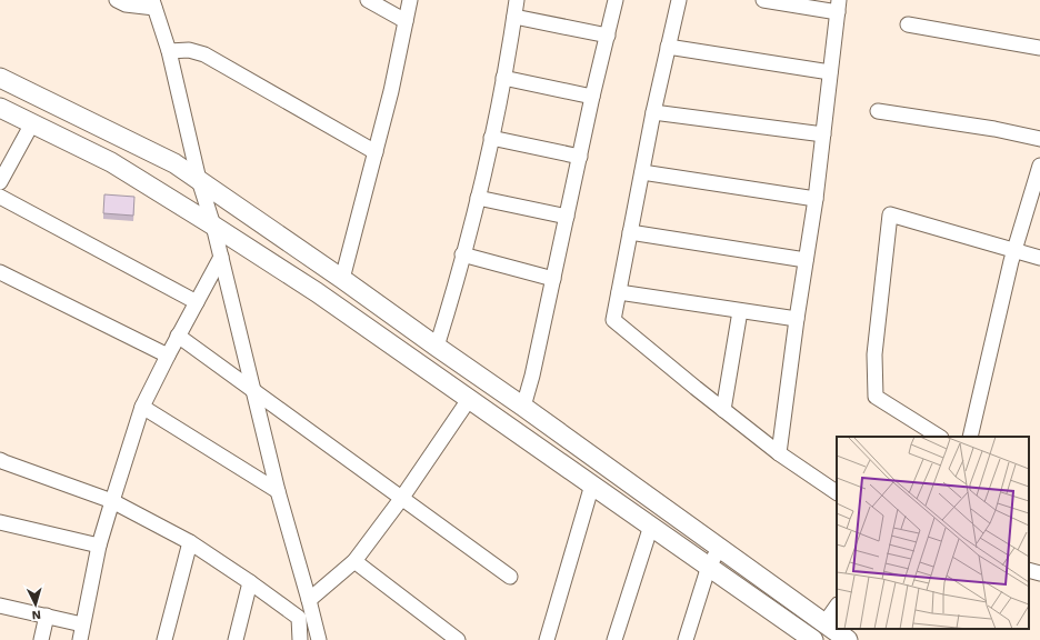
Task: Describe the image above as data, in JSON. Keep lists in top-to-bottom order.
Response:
{
  "north": "bottom"
}
